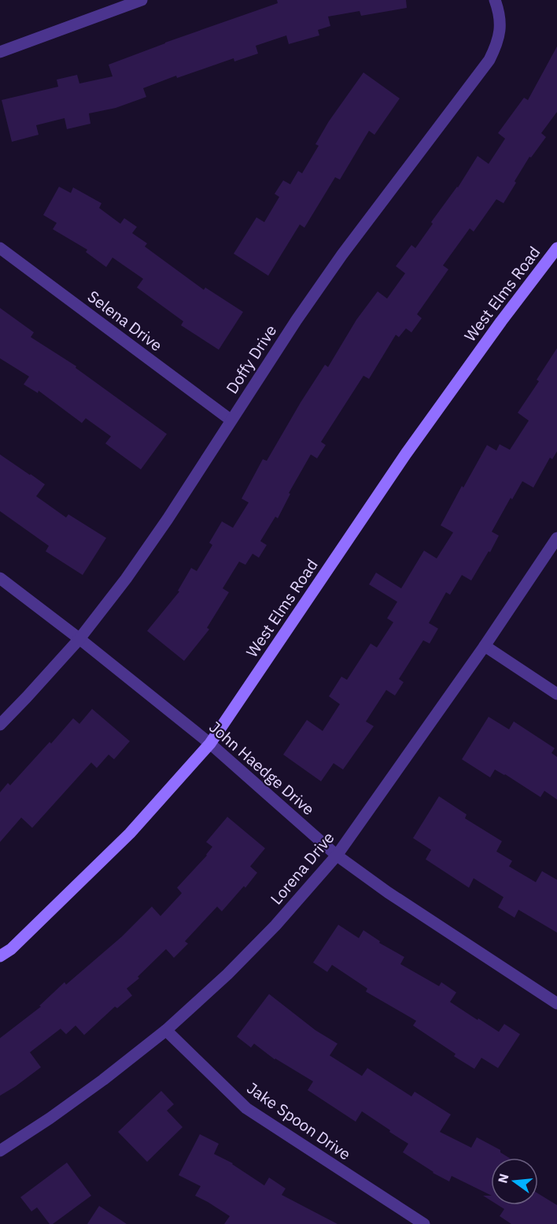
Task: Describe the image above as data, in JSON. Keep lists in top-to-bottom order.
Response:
{
  "streets": {
    "main road": ["West Elms Road"],
    "street": [
      "Selena Drive",
      "Doffy Drive",
      "John Haedge Drive",
      "Lorena Drive",
      "Jake Spoon Drive"
    ]
  },
  "crossings": [
    ["West Elms Road", "John Haedge Drive"],
    ["Selena Drive", "Doffy Drive"],
    ["Doffy Drive", "John Haedge Drive"],
    ["John Haedge Drive", "Lorena Drive"],
    ["Lorena Drive", "Jake Spoon Drive"]
  ],
  "north": "left"
}
